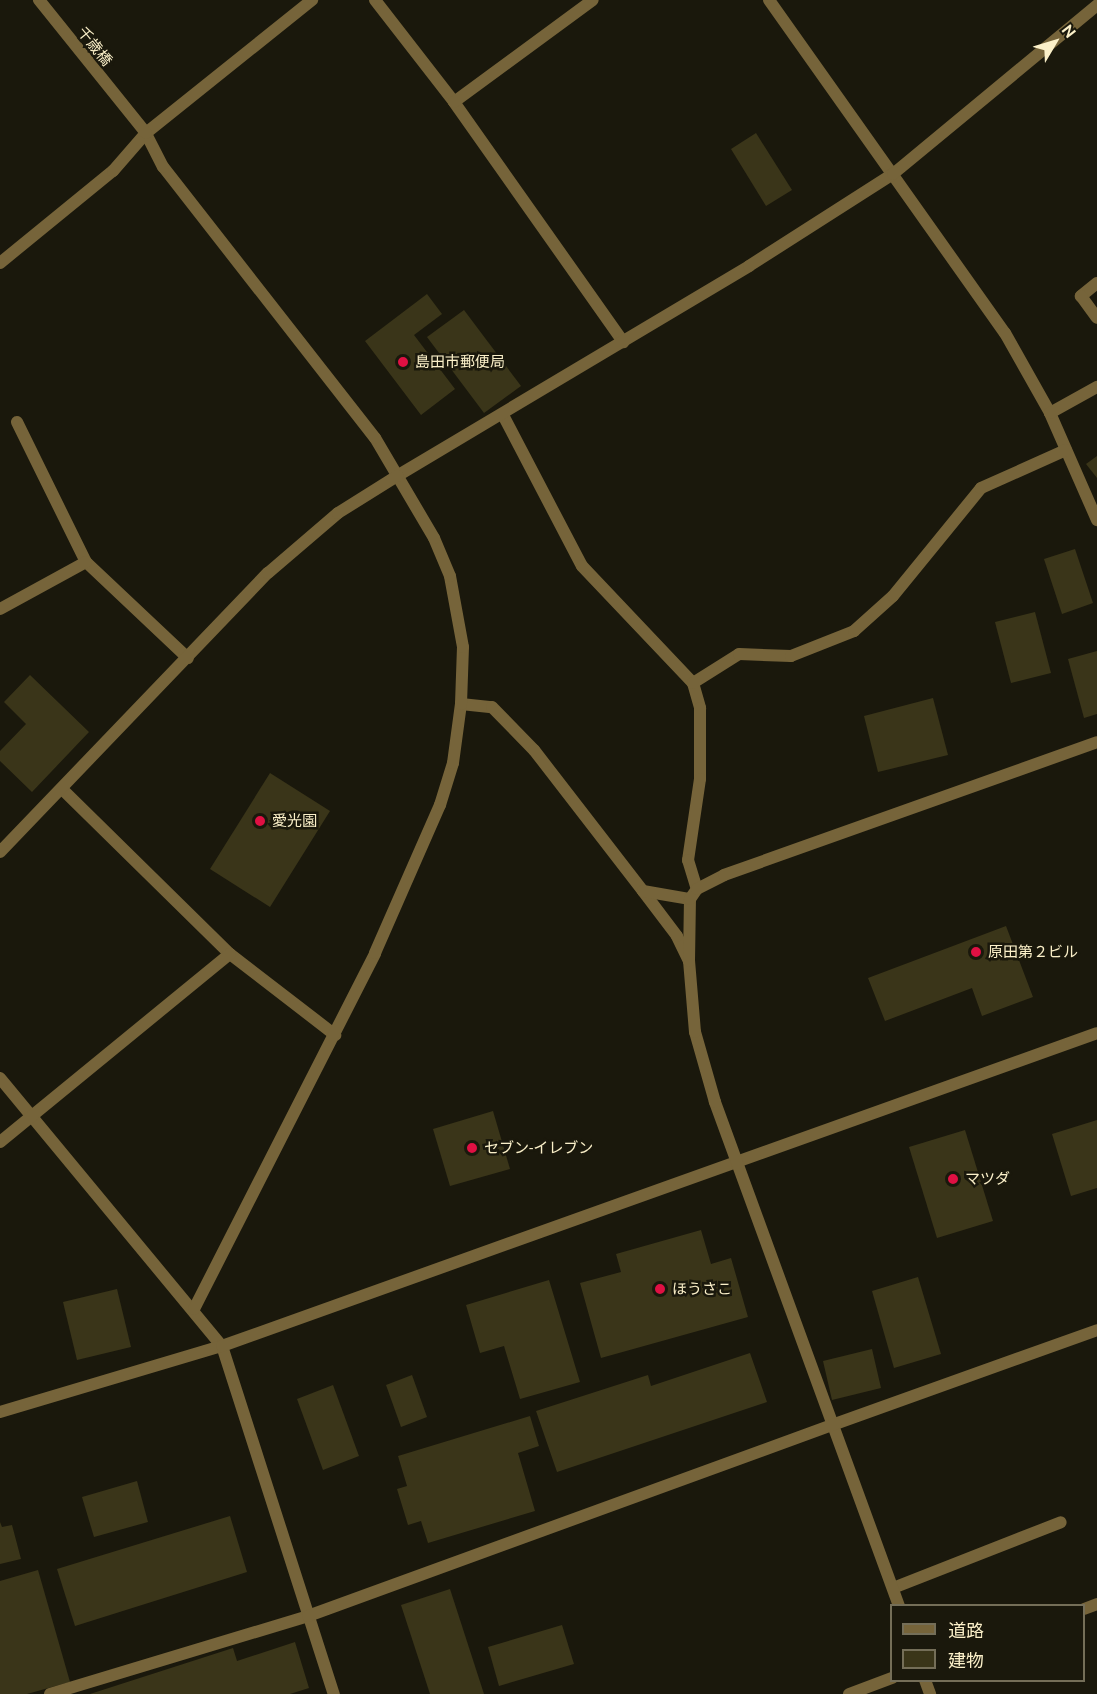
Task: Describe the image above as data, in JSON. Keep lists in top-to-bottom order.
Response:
{
  "streets": {
    "street": ["千歳橋"]
  },
  "places": [
    "島田市郵便局",
    "愛光園",
    "原田第２ビル",
    "セブン-イレブン",
    "マツダ",
    "ほうさこ"
  ],
  "legend": ["道路", "建物"],
  "north": "top right"
}
